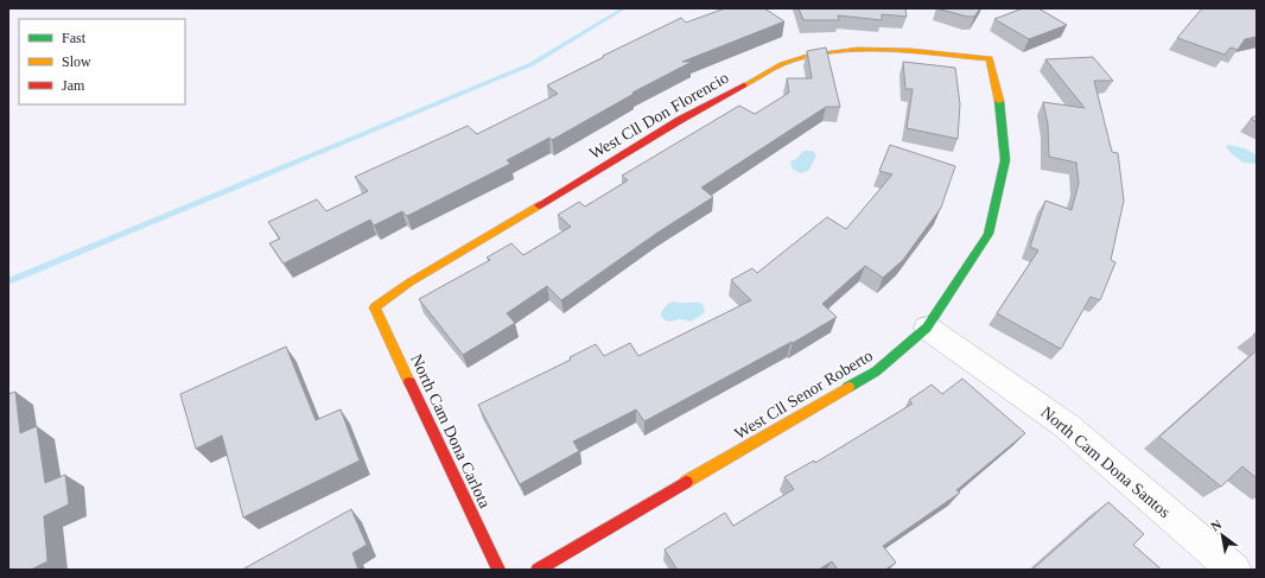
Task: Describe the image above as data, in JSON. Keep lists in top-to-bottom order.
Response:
{
  "streets": {
    "street": [
      "West Cll Don Florencio",
      "West Cll Senor Roberto",
      "North Cam Dona Carlota",
      "North Cam Dona Santos"
    ]
  },
  "crossings": [
    ["West Cll Don Florencio", "West Cll Senor Roberto"],
    ["West Cll Don Florencio", "North Cam Dona Carlota"],
    ["West Cll Senor Roberto", "North Cam Dona Santos"]
  ],
  "legend": ["Fast", "Slow", "Jam"],
  "north": "top left"
}
